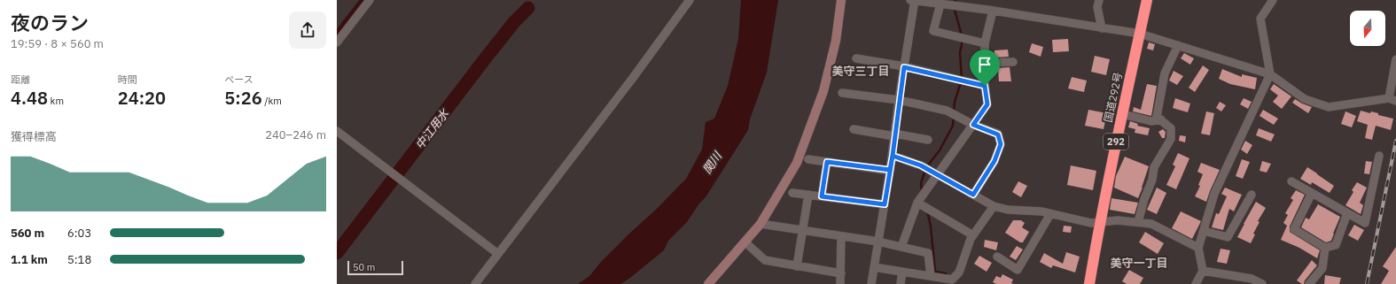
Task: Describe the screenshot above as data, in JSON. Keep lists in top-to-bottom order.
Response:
{
  "streets": {
    "highway": ["国道292号", "292"]
  },
  "districts": ["美守三丁目", "美守一丁目"],
  "water": ["中江用水", "関川"],
  "scale_bar": "50 m",
  "north": "bottom",
  "page": {
    "heading": ["夜のラン", "19:59 · 8 × 560 m"],
    "stats": [
      ["距離", "4.48 km"],
      ["時間", "24:20"],
      ["ペース", "5:26 /km"]
    ],
    "chart": ["獲得標高", "240–246 m"],
    "list": [
      {
        "name": "560 m",
        "note": "6:03"
      },
      {
        "name": "1.1 km",
        "note": "5:18"
      }
    ],
    "scale": "50 m"
  }
}
